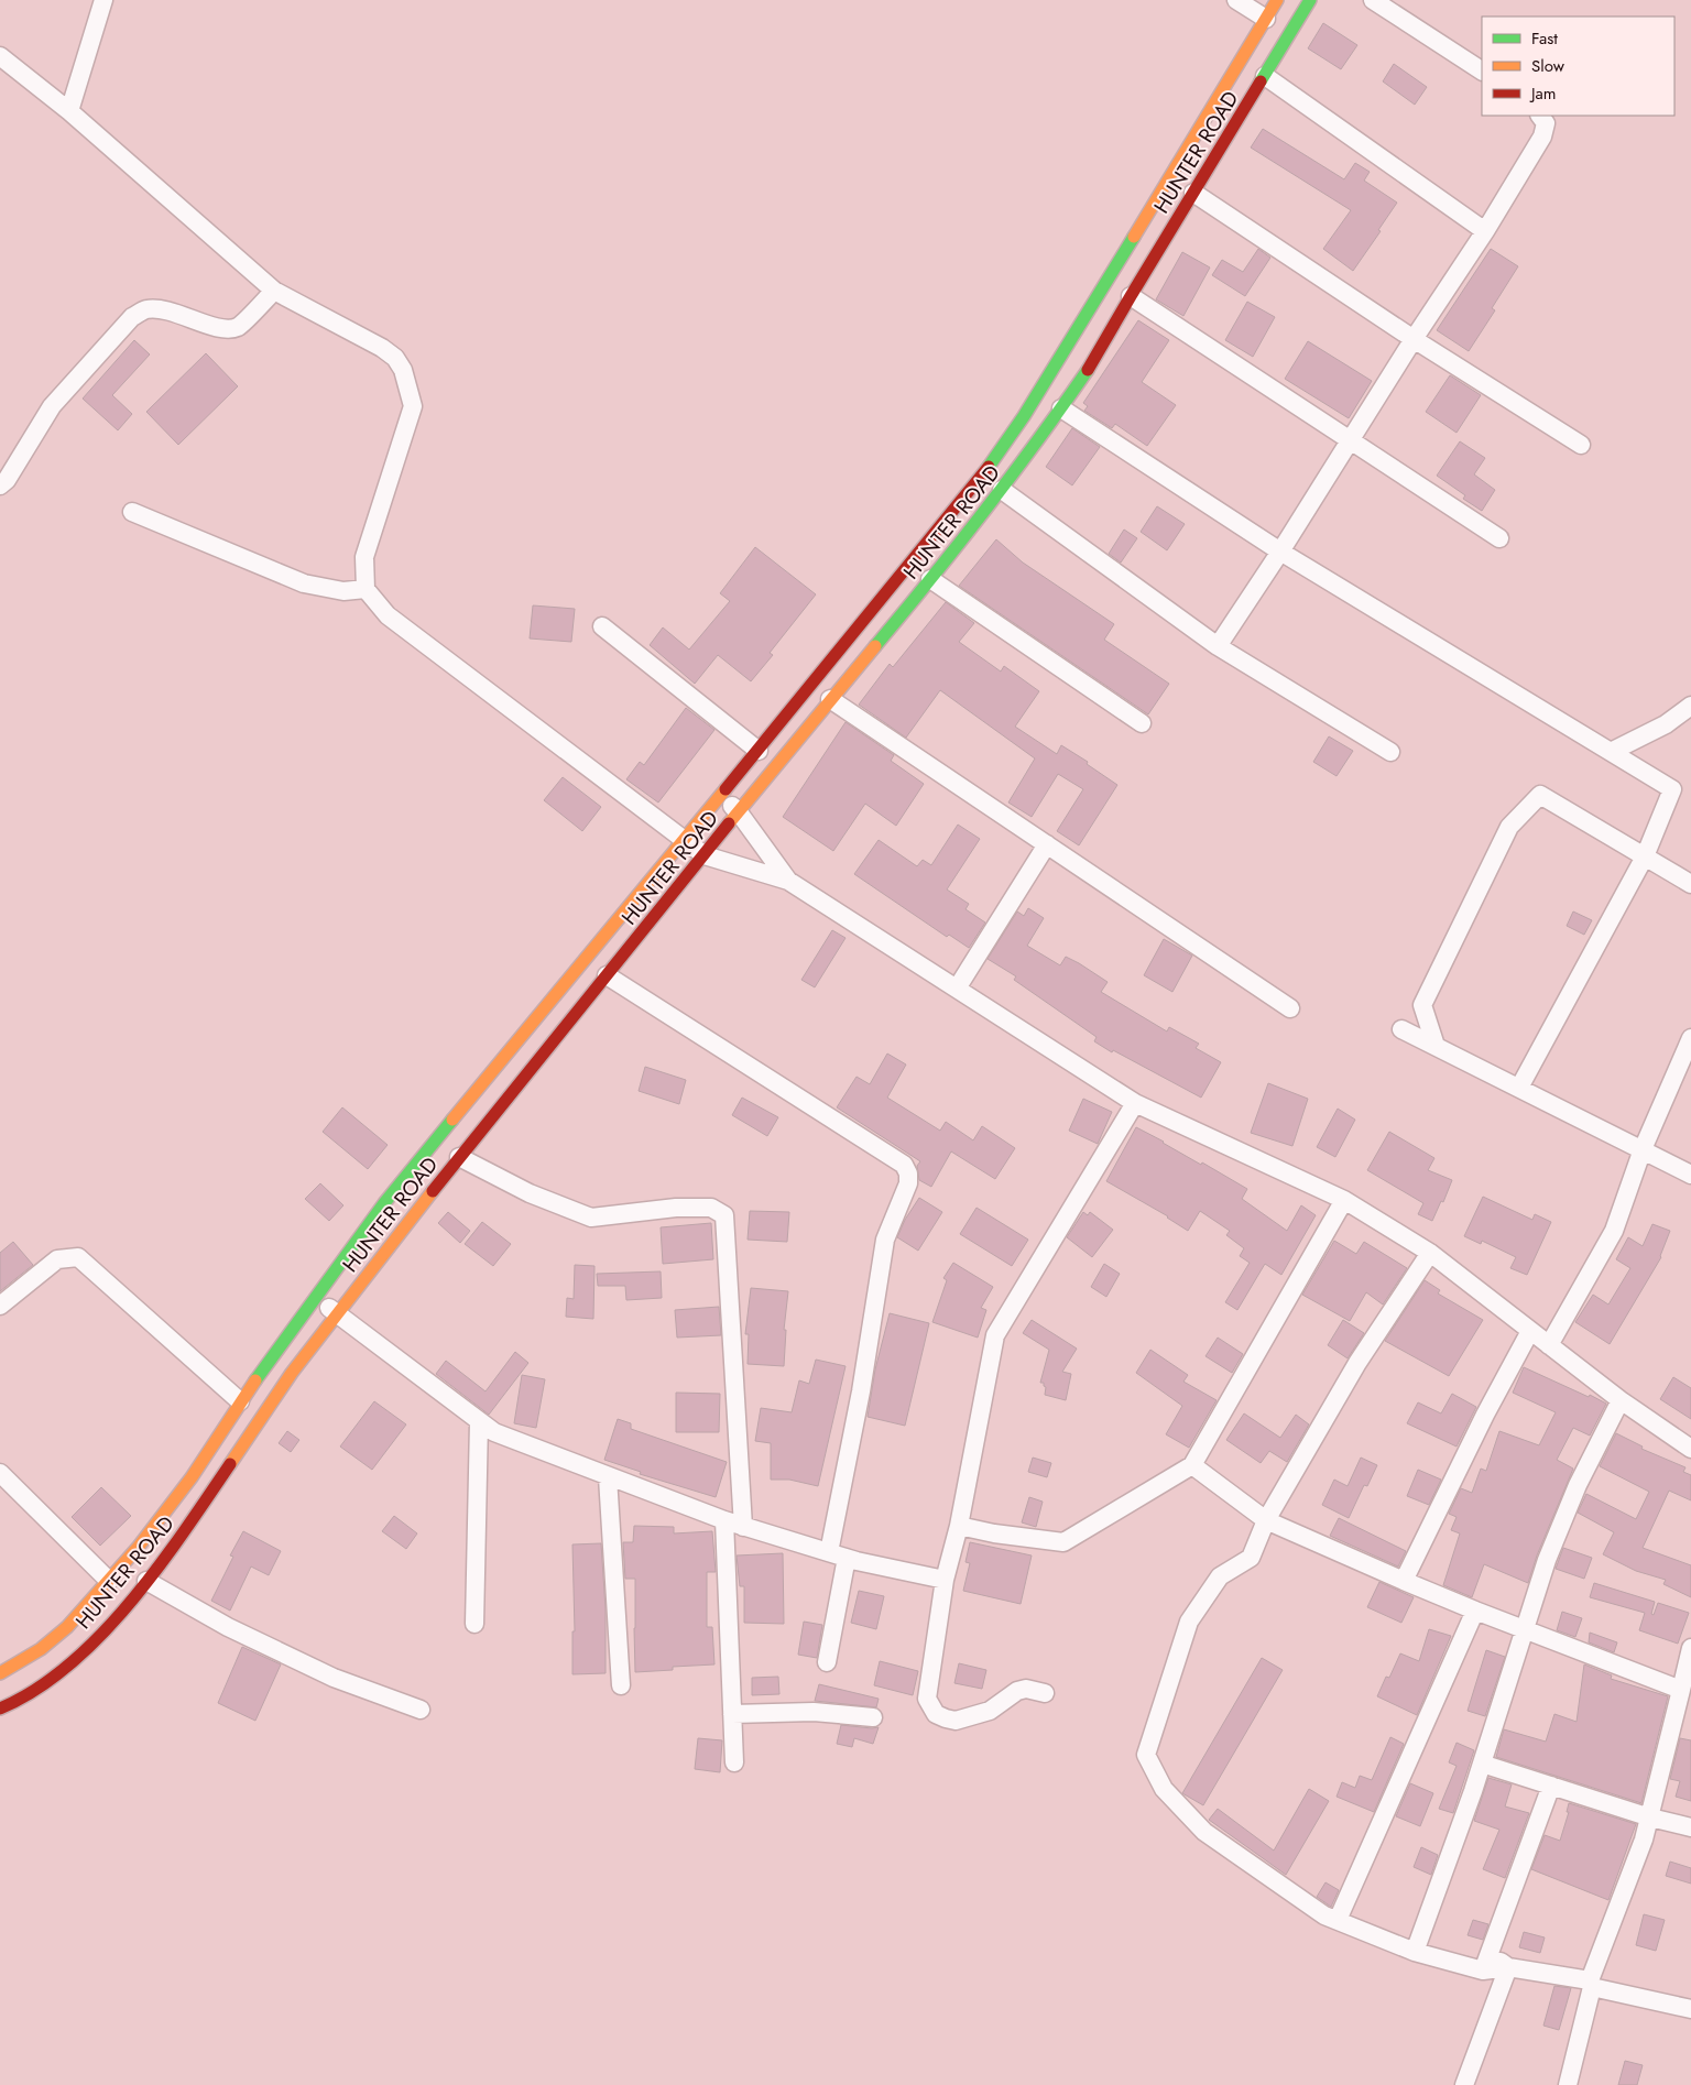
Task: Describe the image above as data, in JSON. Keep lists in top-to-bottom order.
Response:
{
  "streets": {
    "main road": ["HUNTER ROAD"]
  },
  "legend": ["Fast", "Slow", "Jam"]
}
